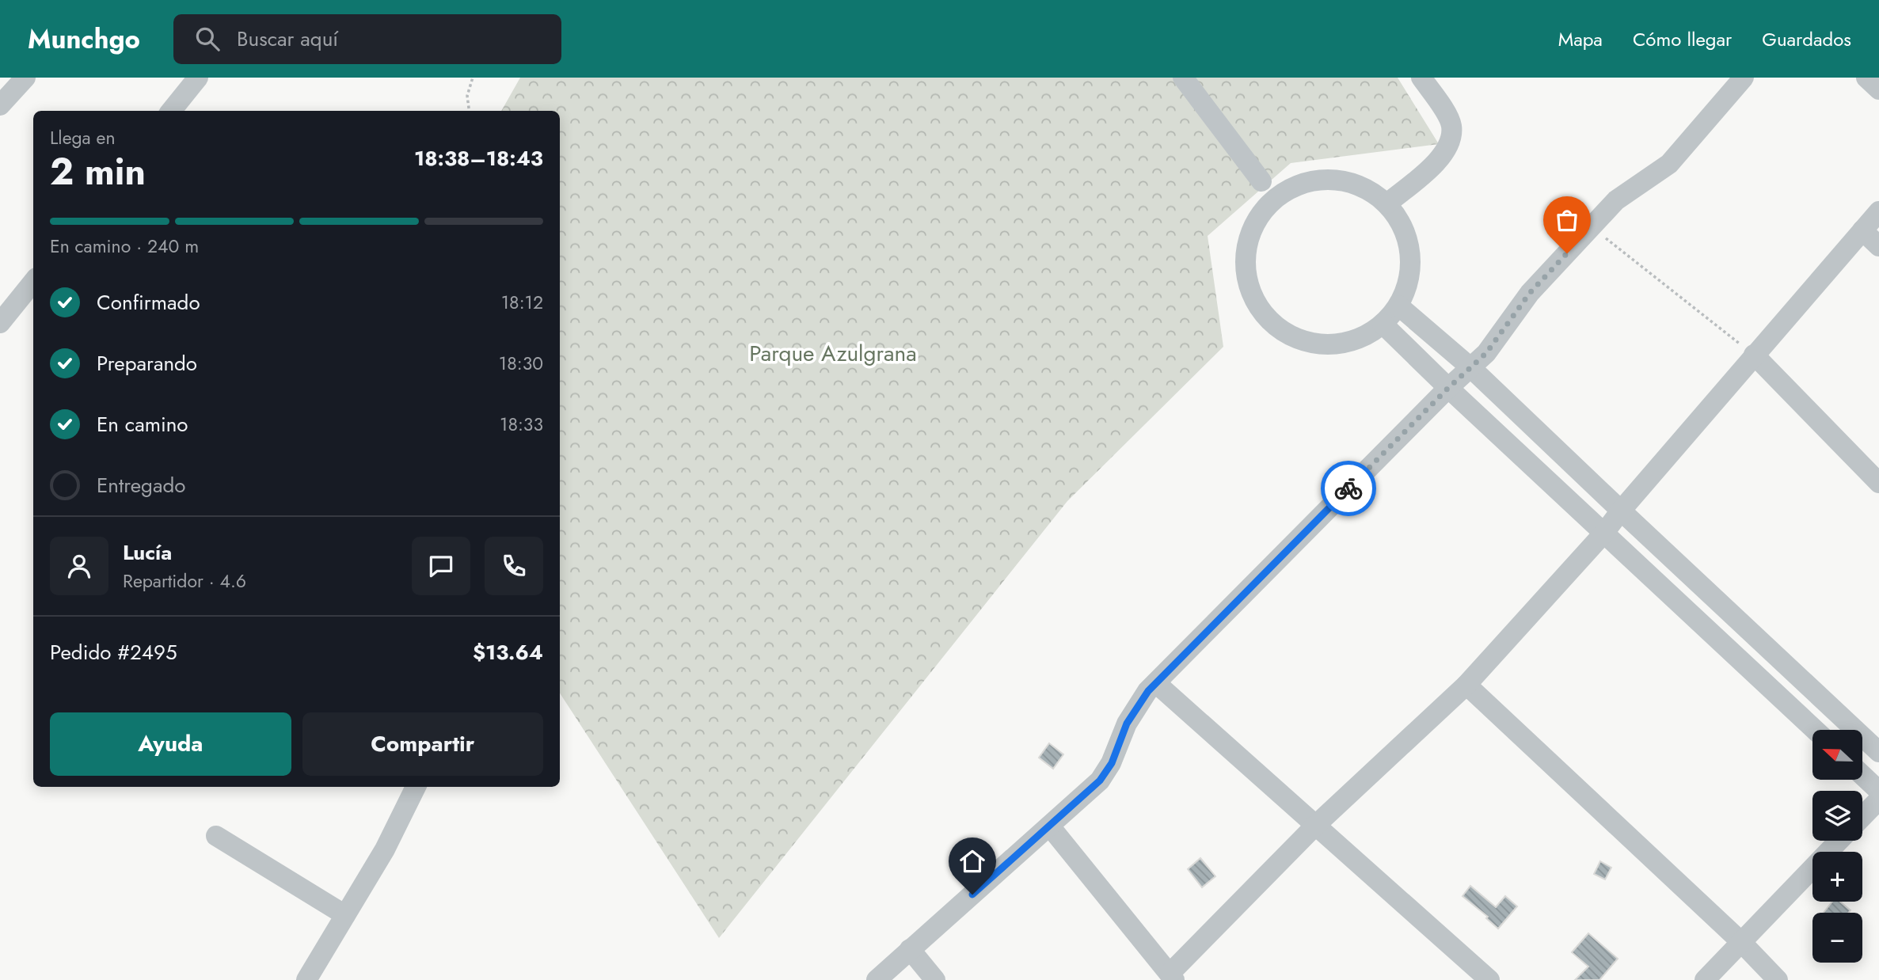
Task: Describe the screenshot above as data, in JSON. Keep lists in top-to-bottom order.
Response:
{
  "parks": ["Parque Azulgrana"],
  "north": "left",
  "page": {
    "header": "Munchgo",
    "search": "Buscar aquí",
    "nav": ["Mapa", "Cómo llegar", "Guardados"],
    "heading": ["2 min", "Llega en", "18:38–18:43"],
    "panel": [
      "Lucía",
      "Repartidor · 4.6",
      "Pedido #2495",
      "$13.64"
    ],
    "bar": "En camino · 240 m",
    "list": [
      ["Confirmado", "18:12"],
      ["Preparando", "18:30"],
      ["En camino", "18:33"],
      "Entregado"
    ],
    "buttons": ["Ayuda", "Compartir"],
    "map_buttons": ["+", "−"]
  }
}
